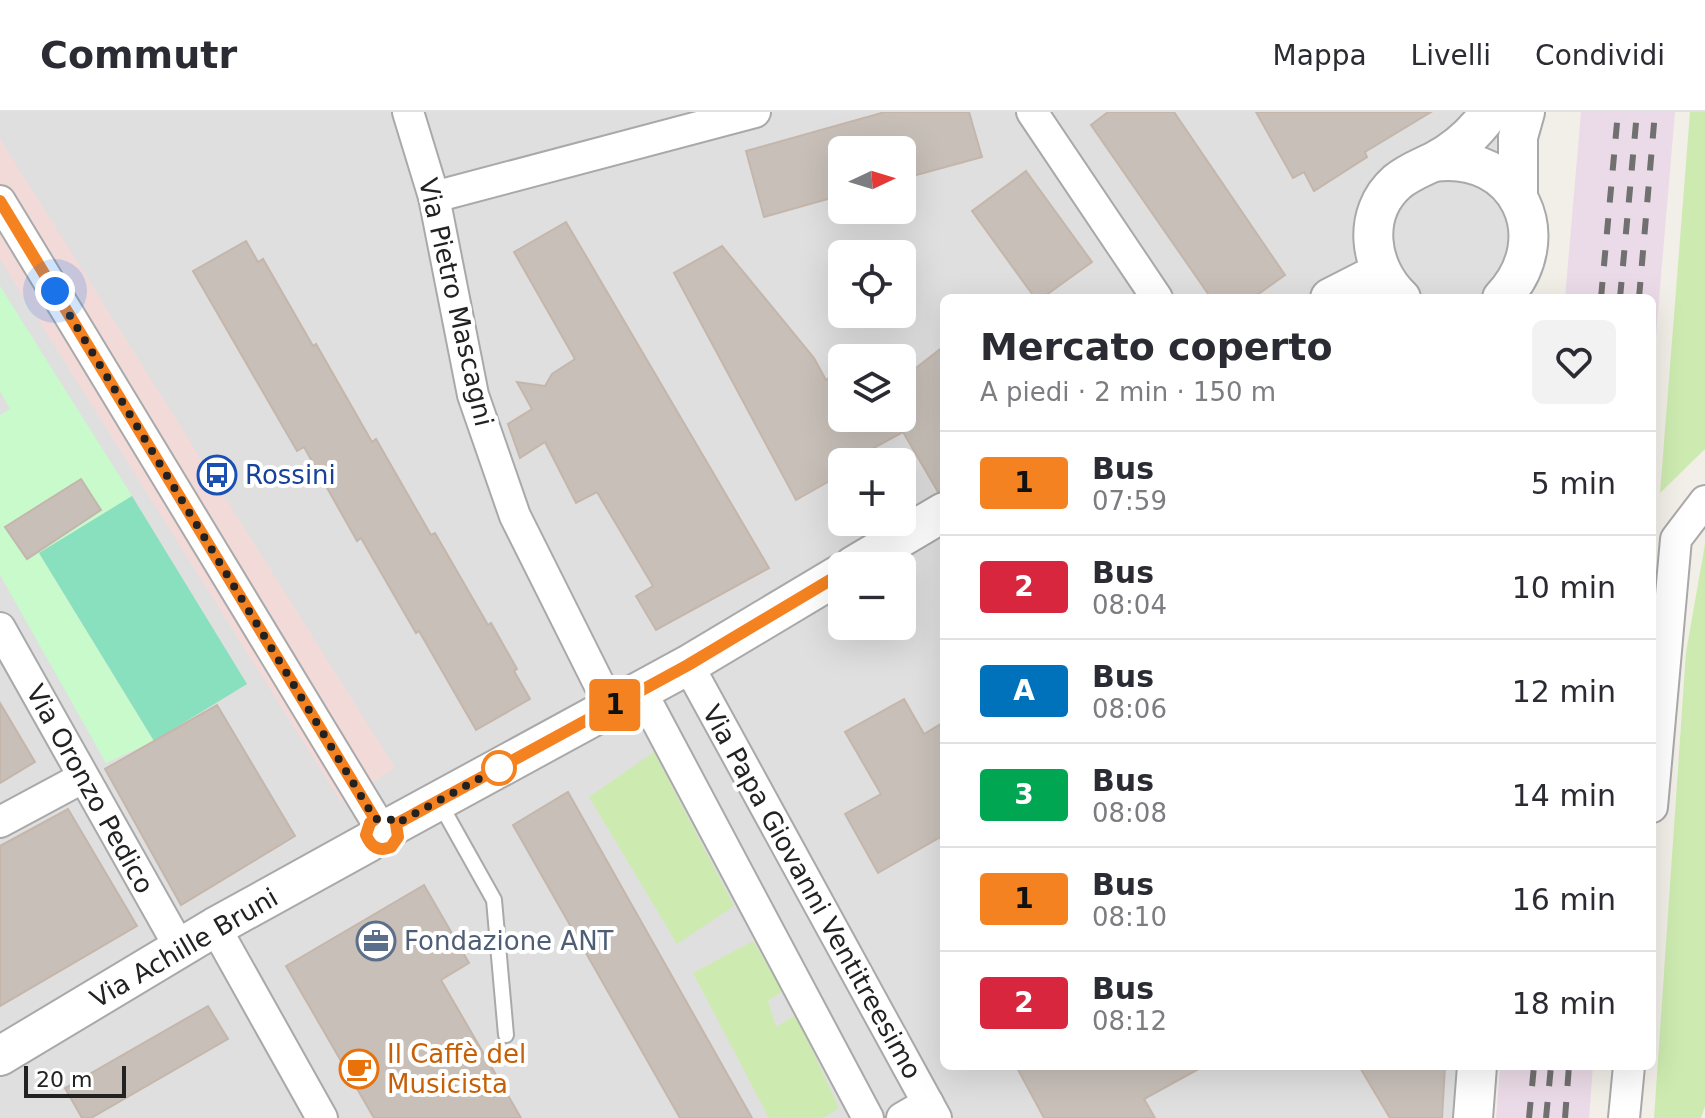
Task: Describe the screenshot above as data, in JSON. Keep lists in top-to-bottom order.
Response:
{
  "streets": {
    "street": [
      "Via Pietro Mascagni",
      "Via Oronzo Pedico",
      "Via Papa Giovanni Ventitreesimo",
      "Via Achille Bruni"
    ]
  },
  "crossings": [
    ["Via Pietro Mascagni", "Via Papa Giovanni Ventitreesimo"],
    ["Via Pietro Mascagni", "Via Achille Bruni"],
    ["Via Oronzo Pedico", "Via Achille Bruni"],
    ["Via Papa Giovanni Ventitreesimo", "Via Achille Bruni"]
  ],
  "places": {
    "bus stop": ["Rossini"],
    "office": ["Fondazione ANT"],
    "cafe": ["Il Caffè del Musicista"]
  },
  "lines": ["bus line 1"],
  "scale_bar": "20 m",
  "north": "right",
  "page": {
    "header": "Commutr",
    "nav": ["Mappa", "Livelli", "Condividi"],
    "on_map": "1",
    "map_buttons": ["+", "−"],
    "heading": ["Mercato coperto", "A piedi · 2 min · 150 m"],
    "list": [
      {
        "mark": "1",
        "name": "Bus",
        "note": "07:59",
        "value": "5 min"
      },
      {
        "mark": "2",
        "name": "Bus",
        "note": "08:04",
        "value": "10 min"
      },
      {
        "mark": "A",
        "name": "Bus",
        "note": "08:06",
        "value": "12 min"
      },
      {
        "mark": "3",
        "name": "Bus",
        "note": "08:08",
        "value": "14 min"
      },
      {
        "mark": "1",
        "name": "Bus",
        "note": "08:10",
        "value": "16 min"
      },
      {
        "mark": "2",
        "name": "Bus",
        "note": "08:12",
        "value": "18 min"
      }
    ],
    "scale": "20 m"
  }
}
